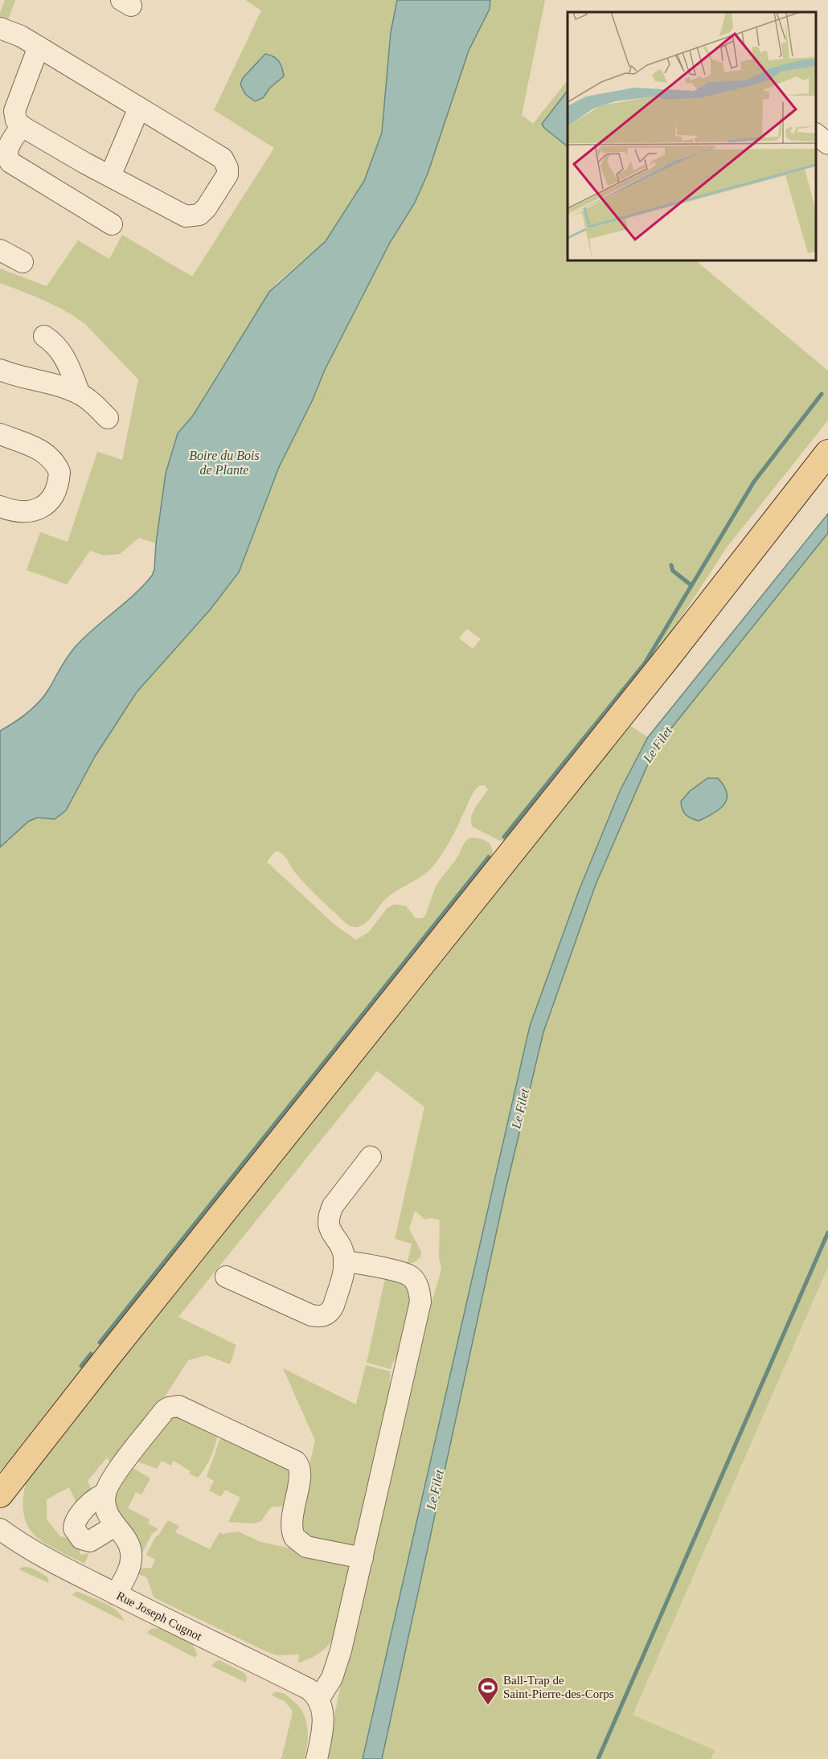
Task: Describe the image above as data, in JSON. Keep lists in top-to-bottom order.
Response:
{
  "streets": {
    "street": ["Rue Joseph Cugnot"]
  },
  "water": ["Boire du Bois de Plante", "Le Filet"],
  "places": {
    "sports": ["Ball-Trap de Saint-Pierre-des-Corps"]
  }
}
